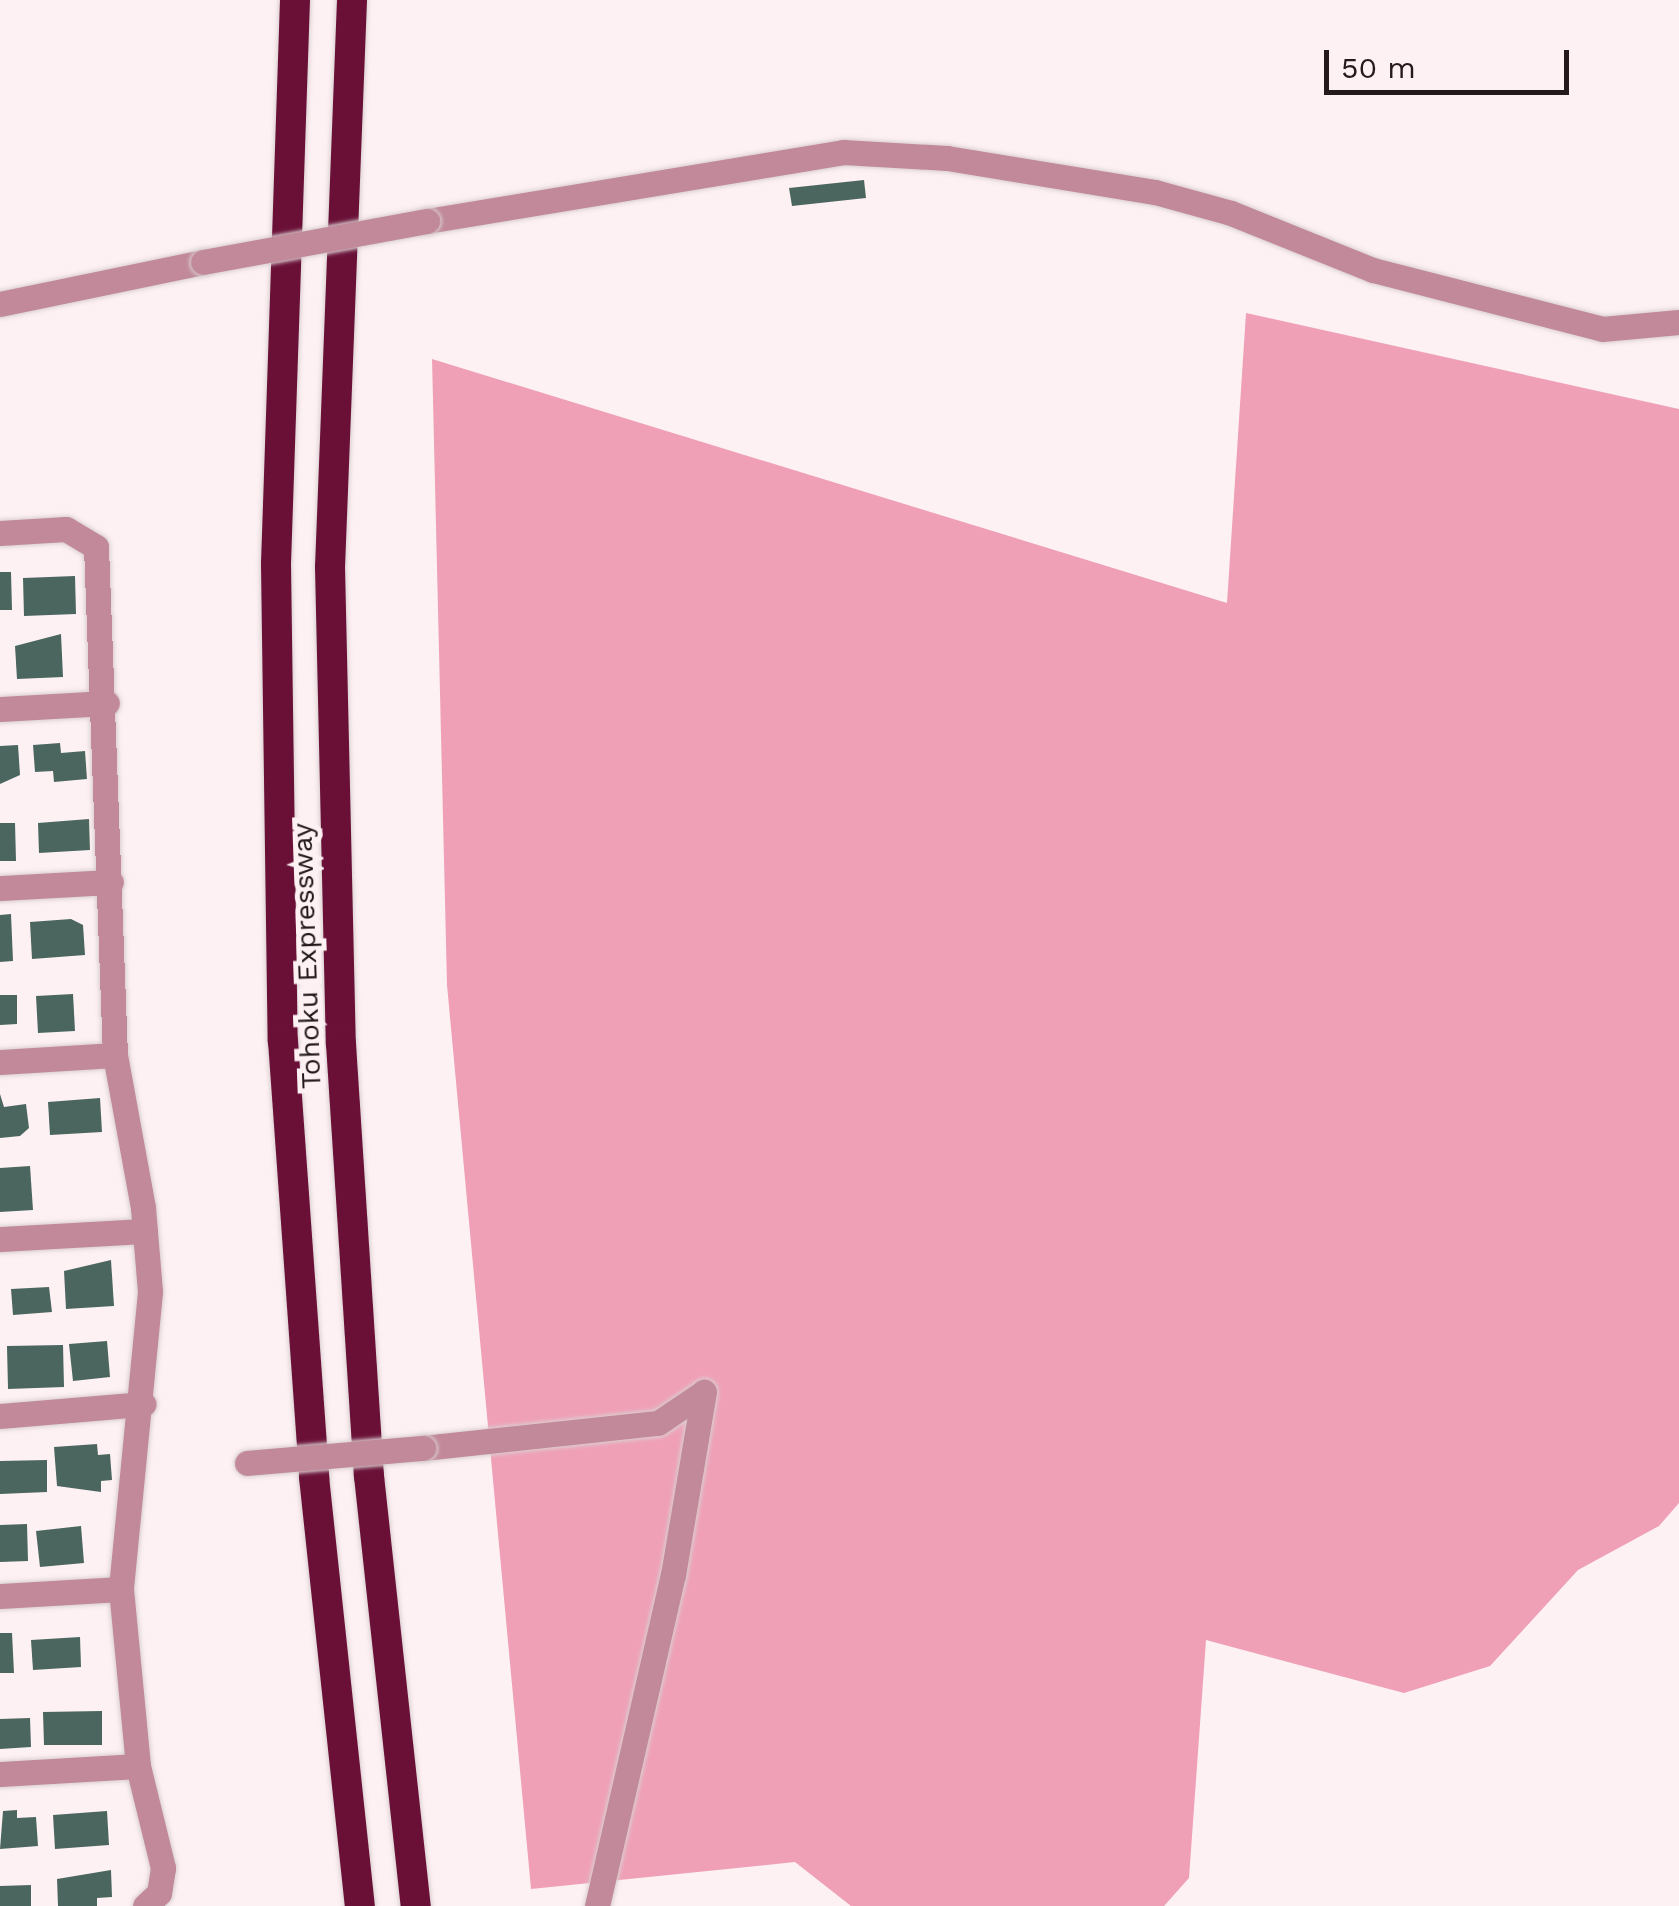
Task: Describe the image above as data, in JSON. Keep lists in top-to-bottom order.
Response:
{
  "streets": {
    "highway": ["Tohoku Expressway"]
  },
  "scale_bar": "50 m"
}
